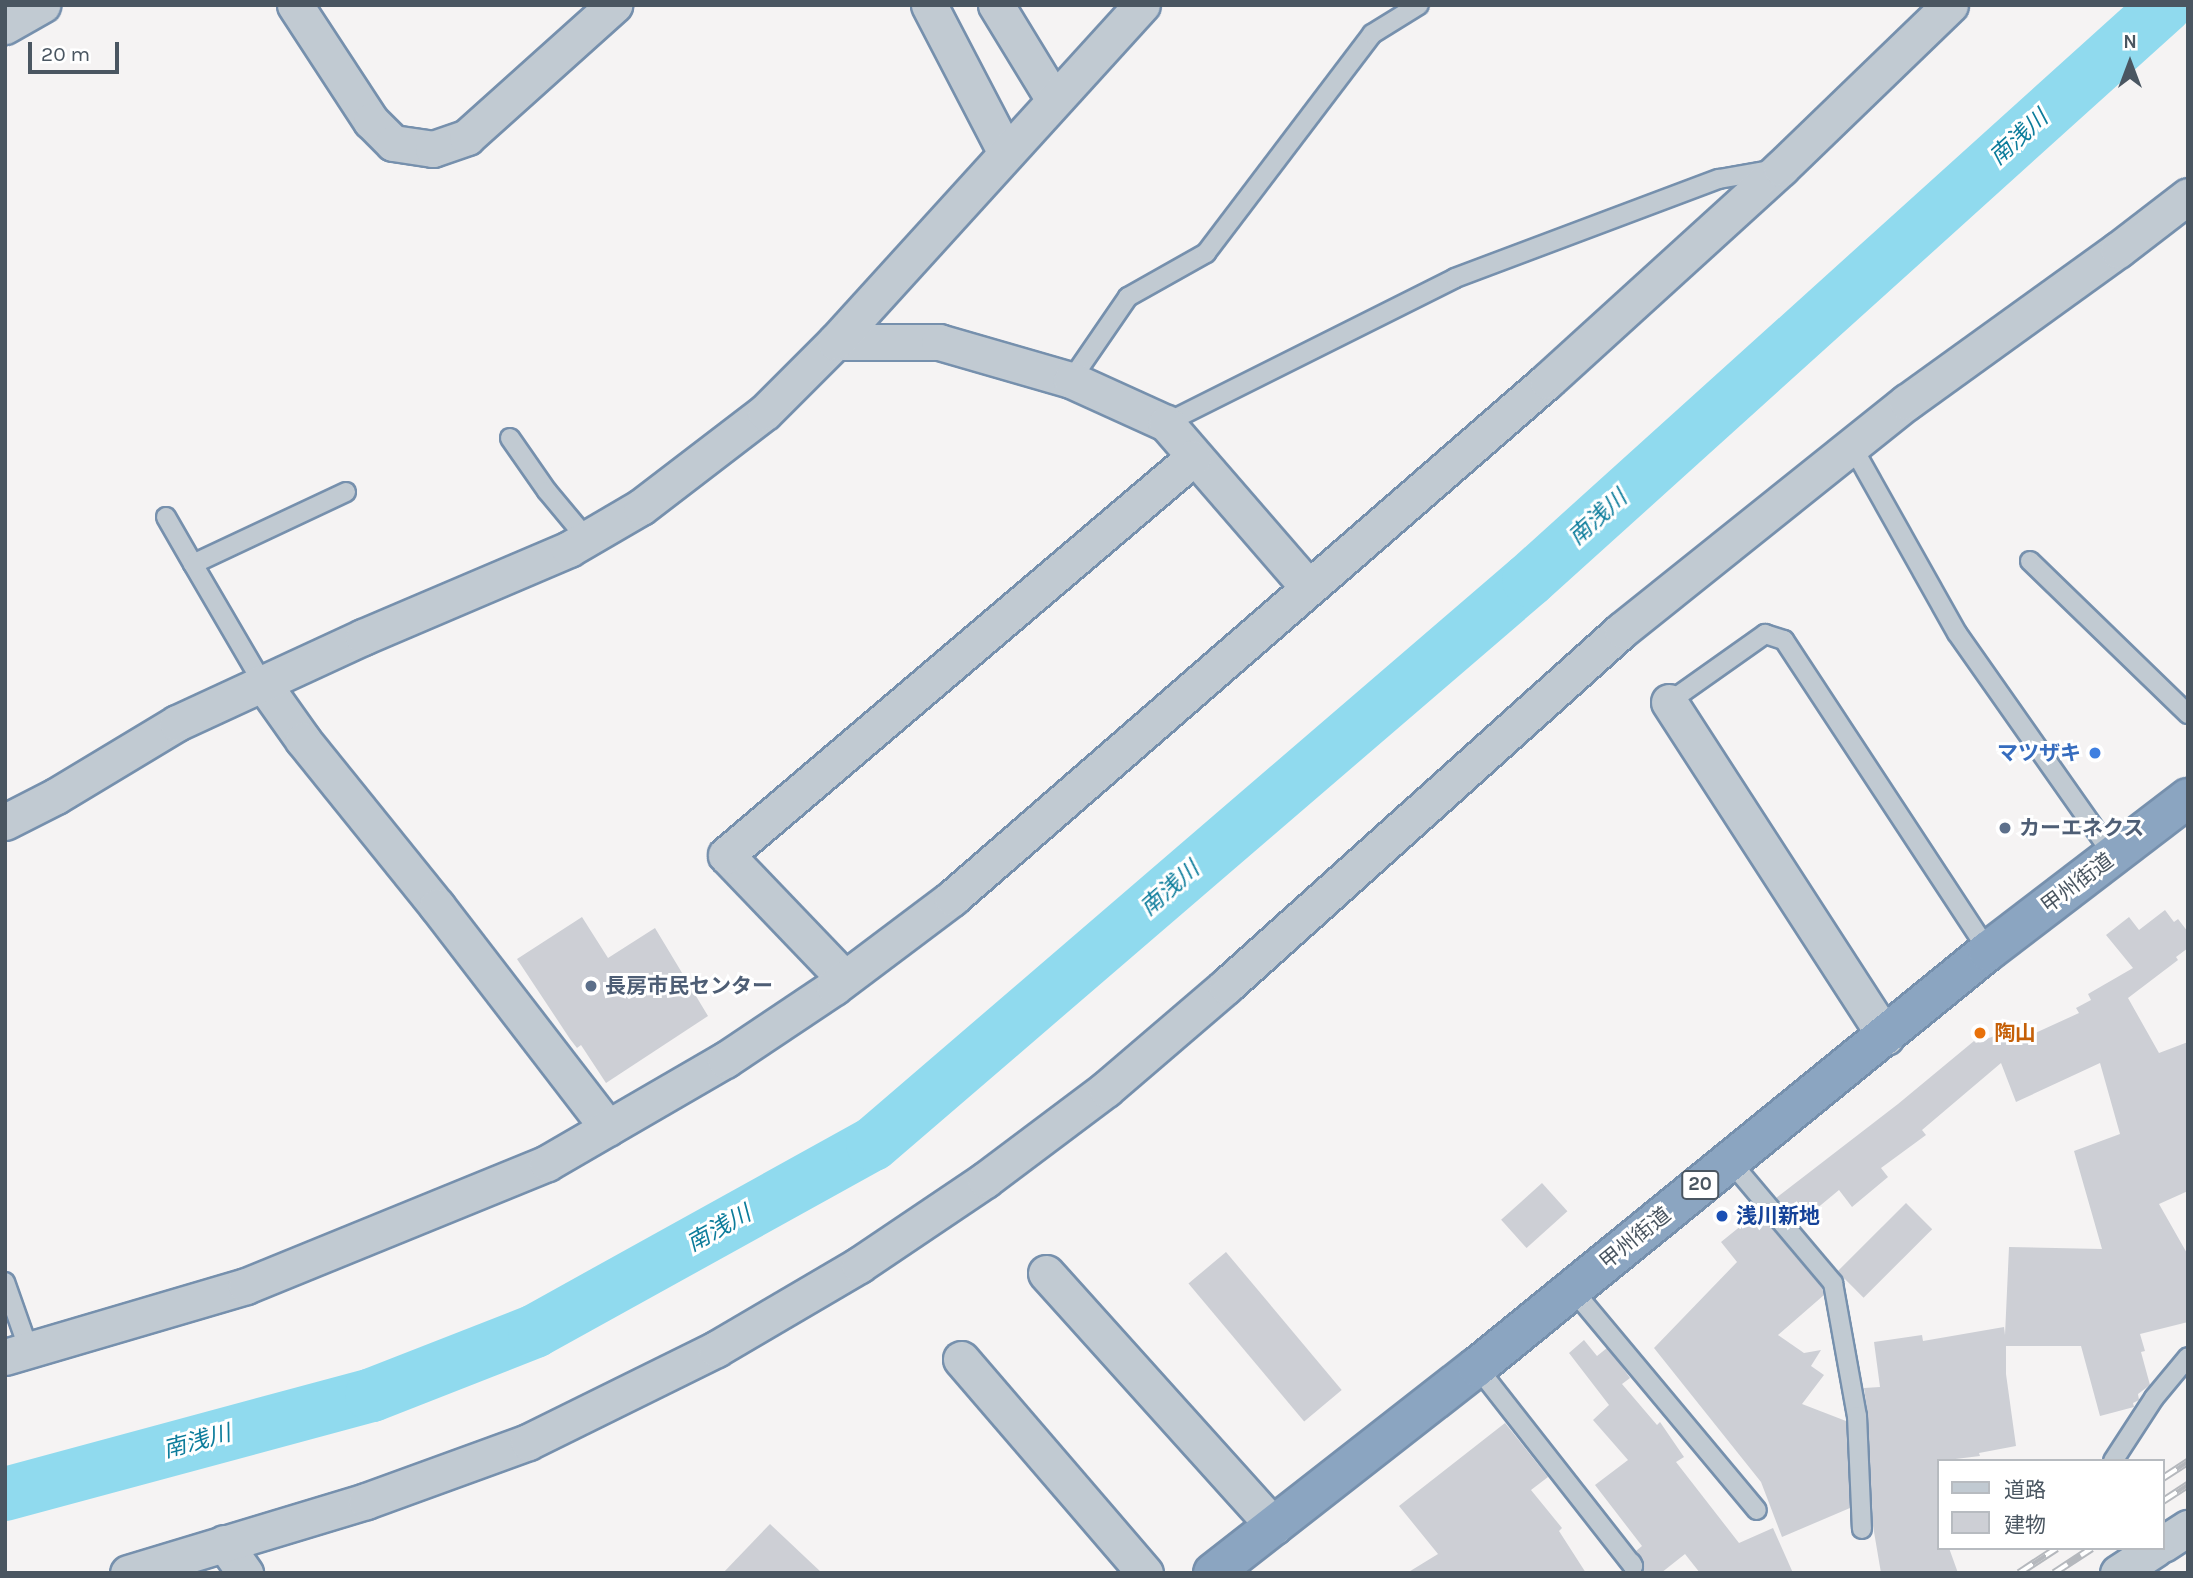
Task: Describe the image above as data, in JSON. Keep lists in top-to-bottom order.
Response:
{
  "streets": {
    "highway": ["甲州街道", "20"]
  },
  "water": ["南浅川"],
  "places": [
    "マツザキ",
    "カーエネクス",
    "長房市民センター",
    "陶山",
    "浅川新地"
  ],
  "legend": ["道路", "建物"],
  "scale_bar": "20 m",
  "north": "top"
}
